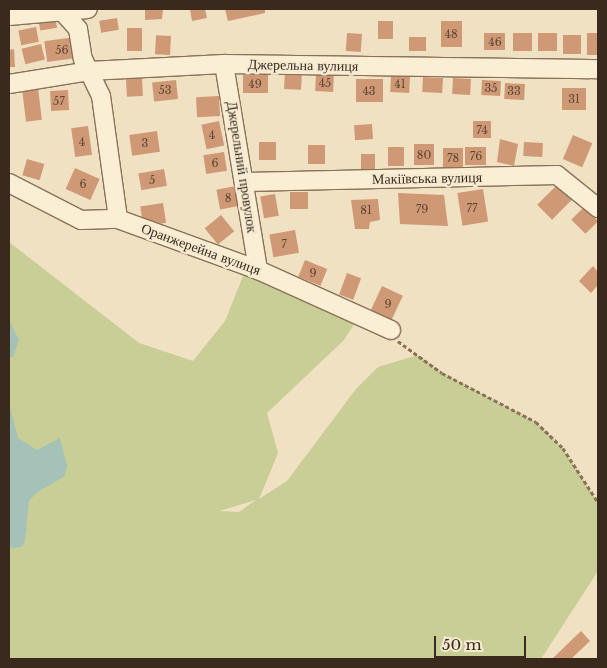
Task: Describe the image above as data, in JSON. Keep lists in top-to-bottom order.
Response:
{
  "streets": {
    "street": [
      "Джерельна вулиця",
      "Джерельний провулок",
      "Макіївська вулиця",
      "Оранжерейна вулиця"
    ]
  },
  "crossings": [
    ["Джерельна вулиця", "Джерельний провулок"],
    ["Джерельний провулок", "Макіївська вулиця"],
    ["Джерельний провулок", "Оранжерейна вулиця"]
  ],
  "house_numbers": [
    "48",
    "46",
    "56",
    "45",
    "49",
    "41",
    "35",
    "53",
    "43",
    "33",
    "31",
    "57",
    "74",
    "4",
    "4",
    "3",
    "80",
    "76",
    "78",
    "6",
    "5",
    "6",
    "8",
    "77",
    "79",
    "81",
    "7",
    "9",
    "9"
  ],
  "scale_bar": "50 m"
}
